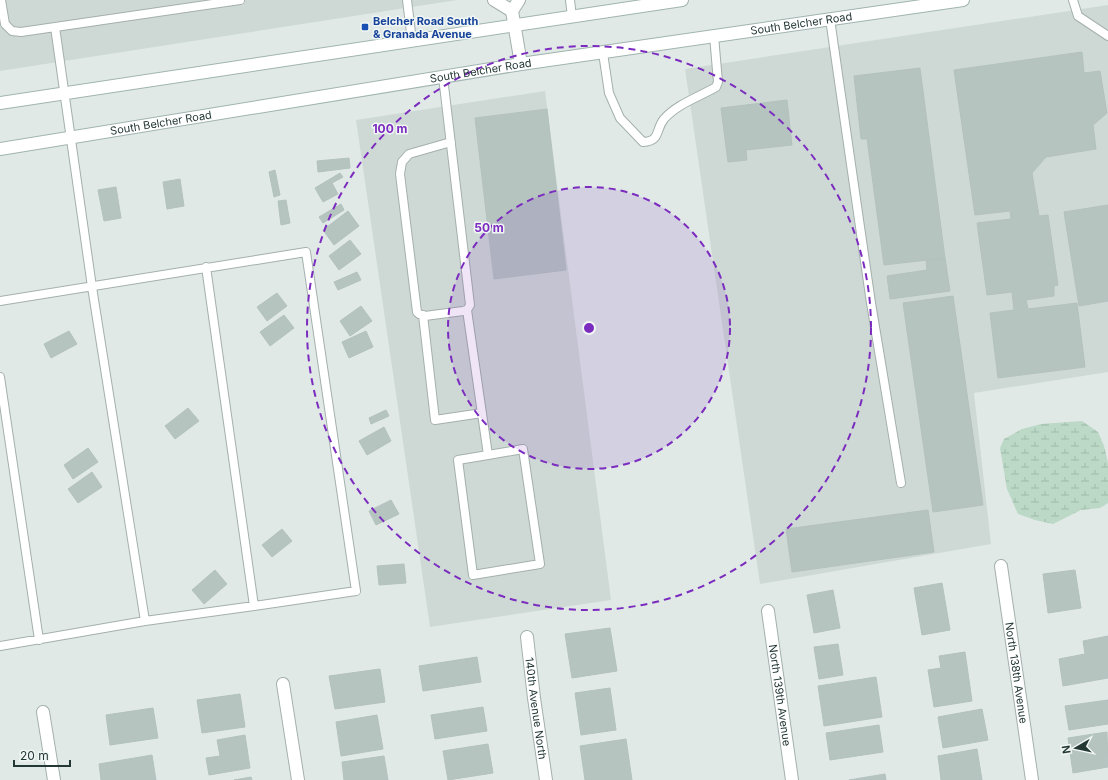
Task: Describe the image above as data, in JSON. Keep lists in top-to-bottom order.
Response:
{
  "streets": {
    "main road": [
      "South Belcher Road",
      "North 138th Avenue",
      "North 139th Avenue",
      "140th Avenue North"
    ]
  },
  "places": {
    "transit": ["Belcher Road South & Granada Avenue"]
  },
  "scale_bar": "20 m",
  "north": "left",
  "rings": ["100 m", "50 m"]
}
